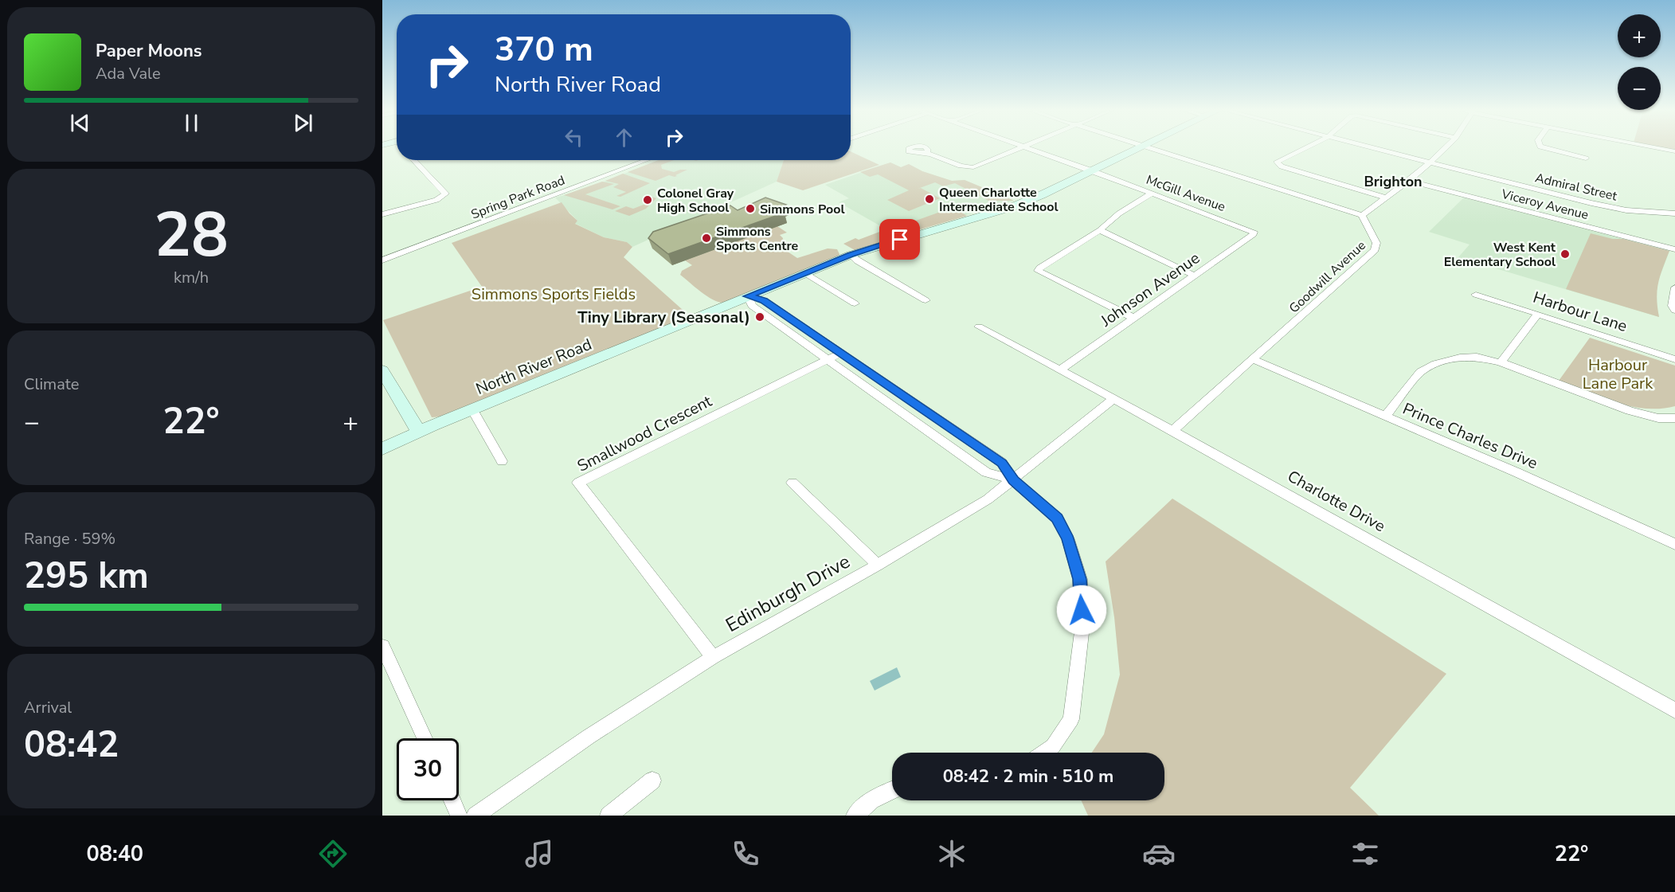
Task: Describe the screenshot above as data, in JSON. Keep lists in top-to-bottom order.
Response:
{
  "streets": {
    "main road": ["North River Road"],
    "street": [
      "Admiral Street",
      "McGill Avenue",
      "Spring Park Road",
      "Viceroy Avenue",
      "Goodwill Avenue",
      "Johnson Avenue",
      "Harbour Lane",
      "Smallwood Crescent",
      "Prince Charles Drive",
      "Charlotte Drive",
      "Edinburgh Drive"
    ]
  },
  "crossings": [
    ["Admiral Street", "Goodwill Avenue"],
    ["McGill Avenue", "Johnson Avenue"],
    ["McGill Avenue", "North River Road"],
    ["Viceroy Avenue", "Goodwill Avenue"],
    ["Goodwill Avenue", "Prince Charles Drive"],
    ["Goodwill Avenue", "Charlotte Drive"],
    ["Johnson Avenue", "Charlotte Drive"],
    ["Smallwood Crescent", "Edinburgh Drive"],
    ["Charlotte Drive", "Edinburgh Drive"]
  ],
  "districts": ["Brighton"],
  "parks": ["Simmons Sports Fields", "Harbour Lane Park"],
  "places": [
    "Queen Charlotte Intermediate School",
    "Colonel Gray High School",
    "Simmons Pool",
    "Simmons Sports Centre",
    "West Kent Elementary School",
    "Tiny Library (Seasonal)"
  ],
  "page": {
    "map_buttons": ["+", "−"],
    "turn": ["370 m", "North River Road"],
    "song": ["Paper Moons", "Ada Vale"],
    "tile": [
      ["28", "km/h"],
      "Climate",
      ["Range · 59%", "295 km"],
      ["Arrival", "08:42"]
    ],
    "heat": ["−", "22°", "+"],
    "limit": "30",
    "trip": "08:42 · 2 min · 510 m",
    "tabs": ["08:40", "22°"]
  }
}
